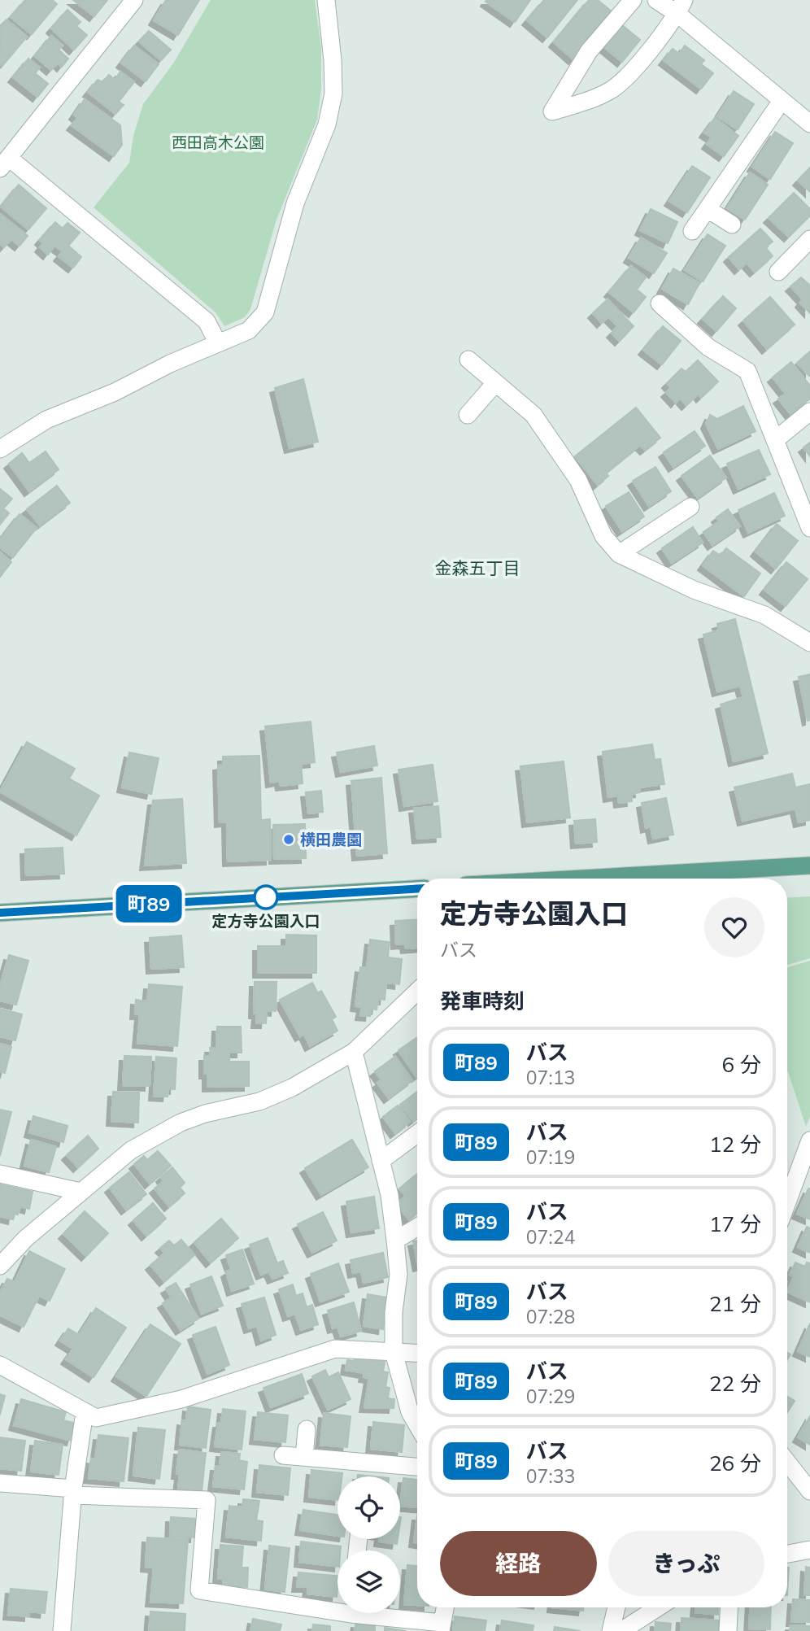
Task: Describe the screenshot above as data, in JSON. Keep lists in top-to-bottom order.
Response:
{
  "districts": ["金森五丁目"],
  "parks": ["西田高木公園"],
  "places": ["横田農園", "定方寺公園入口"],
  "lines": ["bus line 町89"],
  "page": {
    "on_map": "町89",
    "heading": [
      ["定方寺公園入口", "バス"],
      "発車時刻"
    ],
    "list": [
      {
        "mark": "町89",
        "name": "バス",
        "note": "07:13",
        "value": "6 分"
      },
      {
        "mark": "町89",
        "name": "バス",
        "note": "07:19",
        "value": "12 分"
      },
      {
        "mark": "町89",
        "name": "バス",
        "note": "07:24",
        "value": "17 分"
      },
      {
        "mark": "町89",
        "name": "バス",
        "note": "07:28",
        "value": "21 分"
      },
      {
        "mark": "町89",
        "name": "バス",
        "note": "07:29",
        "value": "22 分"
      },
      {
        "mark": "町89",
        "name": "バス",
        "note": "07:33",
        "value": "26 分"
      }
    ],
    "buttons": ["経路", "きっぷ"]
  }
}
